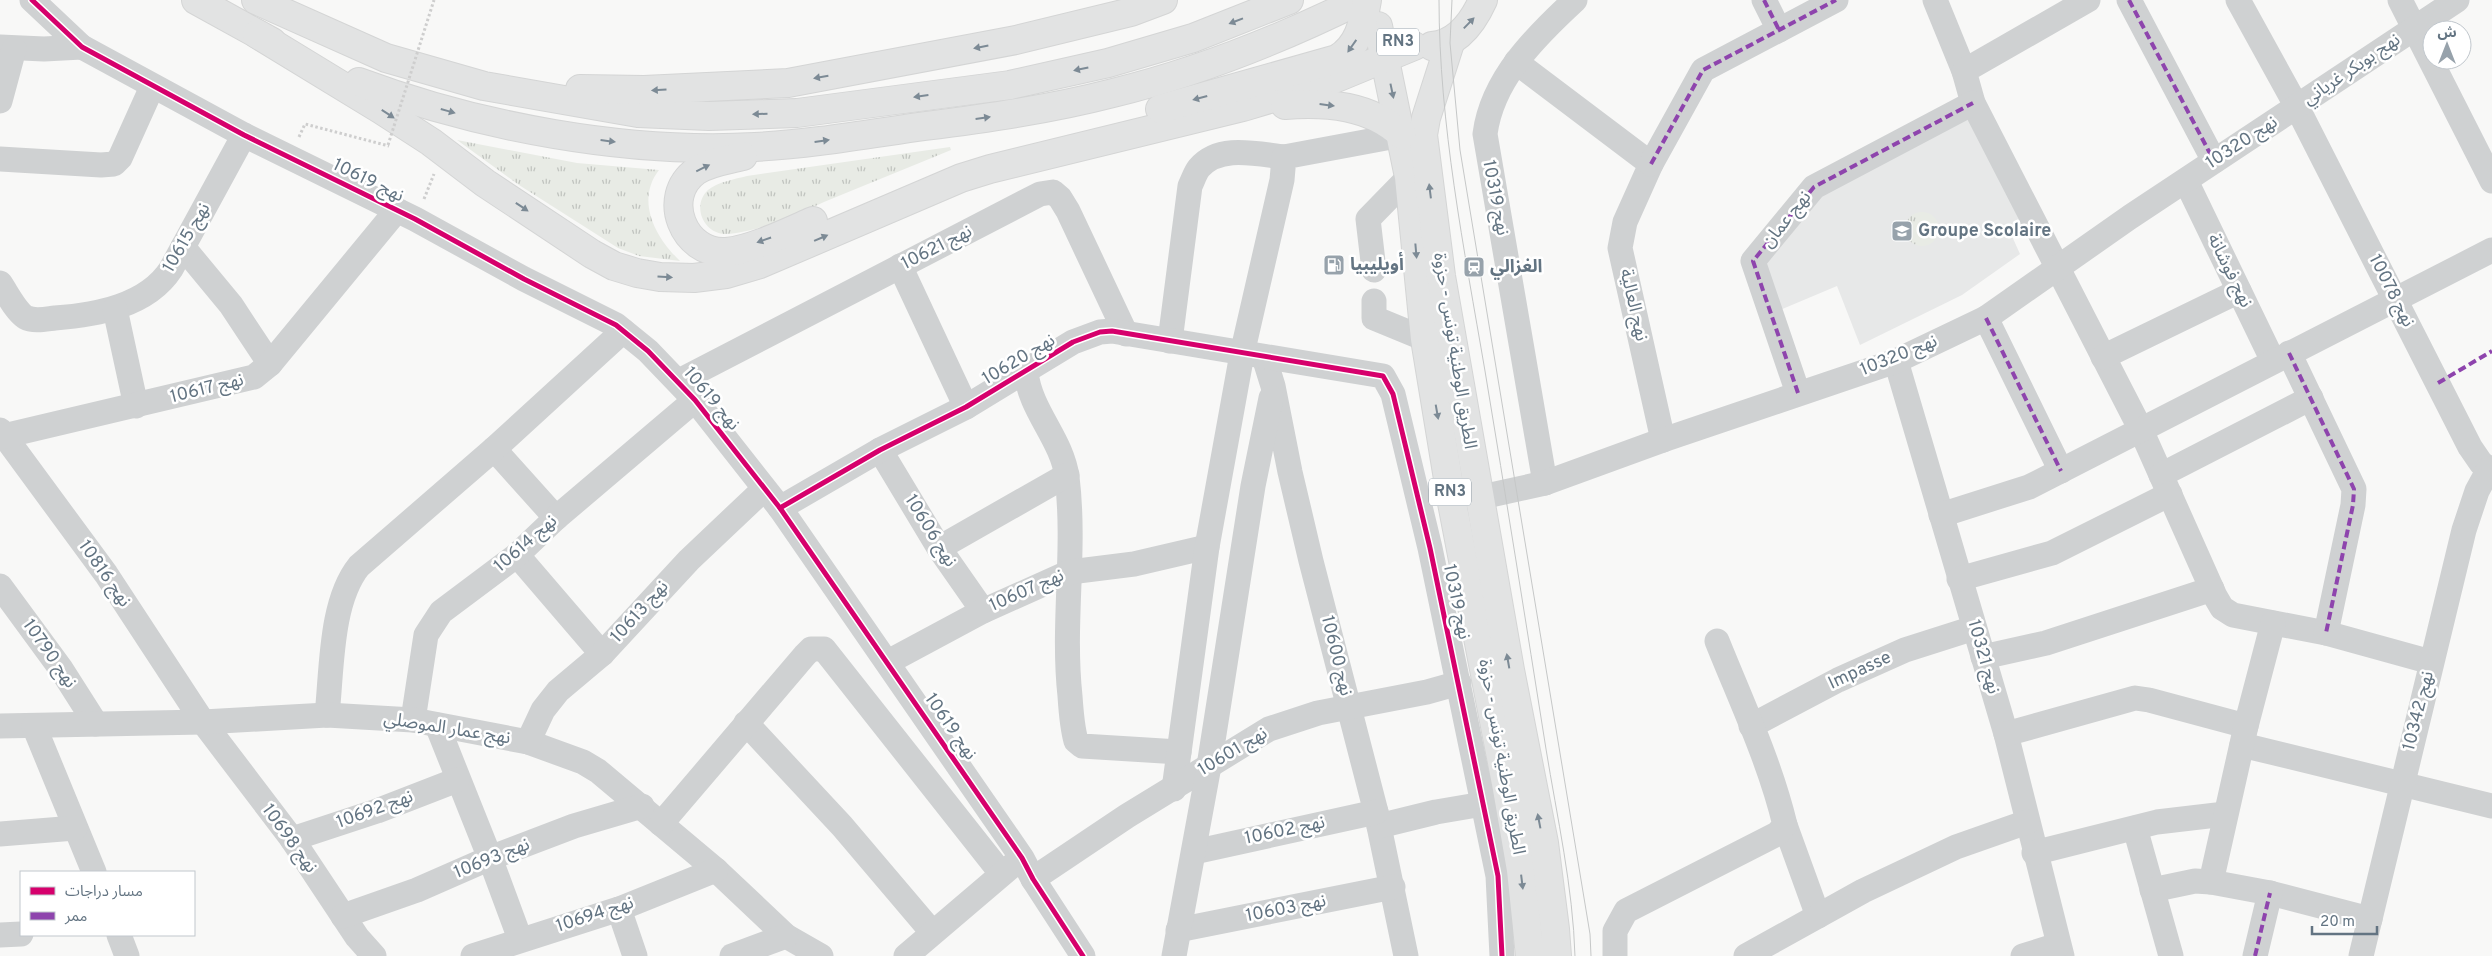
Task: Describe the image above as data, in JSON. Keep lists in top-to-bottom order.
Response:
{
  "streets": {
    "highway": ["RN3", "الطريق الوطنية تونس - حزوة"],
    "street": [
      "نهج بوبكر غرياني",
      "نهج 10320",
      "نهج 10619",
      "نهج 10319",
      "نهج عمان",
      "نهج 10615",
      "نهج 10621",
      "نهج فوشانة",
      "نهج 10078",
      "نهج العالية",
      "نهج 10620",
      "نهج 10617",
      "نهج 10606",
      "نهج 10614",
      "نهج 10816",
      "نهج 10607",
      "نهج 10613",
      "نهج 10790",
      "نهج 10600",
      "نهج 10321",
      "Impasse",
      "نهج 10342",
      "نهج عمار الموصلي",
      "نهج 10601",
      "نهج 10692",
      "نهج 10602",
      "نهج 10698",
      "نهج 10693",
      "نهج 10603",
      "نهج 10694"
    ]
  },
  "crossings": [
    ["RN3", "الطريق الوطنية تونس - حزوة"],
    ["نهج بوبكر غرياني", "نهج 10320"],
    ["نهج بوبكر غرياني", "نهج 10078"],
    ["نهج 10320", "نهج 10319"],
    ["نهج 10320", "نهج عمان"],
    ["نهج 10320", "نهج فوشانة"],
    ["نهج 10320", "نهج 10078"],
    ["نهج 10320", "نهج العالية"],
    ["نهج 10320", "الطريق الوطنية تونس - حزوة"],
    ["نهج 10320", "نهج 10321"],
    ["نهج 10619", "نهج 10615"],
    ["نهج 10619", "نهج 10621"],
    ["نهج 10619", "نهج 10620"],
    ["نهج 10619", "نهج 10617"],
    ["نهج 10619", "نهج 10614"],
    ["نهج 10619", "نهج 10607"],
    ["نهج 10619", "نهج 10613"],
    ["نهج 10619", "نهج 10601"],
    ["نهج 10319", "نهج 10620"],
    ["نهج 10319", "نهج 10600"],
    ["نهج 10319", "نهج 10601"],
    ["نهج 10319", "نهج 10602"],
    ["نهج 10621", "نهج 10620"],
    ["نهج 10078", "نهج 10342"],
    ["نهج 10620", "نهج 10606"],
    ["نهج 10620", "نهج 10600"],
    ["نهج 10617", "نهج 10816"],
    ["نهج 10606", "نهج 10607"],
    ["نهج 10614", "نهج عمار الموصلي"],
    ["نهج 10816", "نهج عمار الموصلي"],
    ["نهج 10816", "نهج 10698"],
    ["نهج 10613", "نهج عمار الموصلي"],
    ["نهج 10790", "نهج عمار الموصلي"],
    ["نهج 10600", "نهج 10601"],
    ["نهج 10600", "نهج 10602"],
    ["نهج 10600", "نهج 10603"],
    ["نهج 10321", "Impasse"],
    ["نهج عمار الموصلي", "نهج 10698"],
    ["نهج عمار الموصلي", "نهج 10693"],
    ["نهج عمار الموصلي", "نهج 10694"],
    ["نهج 10692", "نهج 10698"],
    ["نهج 10698", "نهج 10693"]
  ],
  "places": {
    "school or university": ["Groupe Scolaire"],
    "fuel station": ["أويليبيا"],
    "station": ["الغزالي"]
  },
  "legend": ["مسار دراجات", "ممر"],
  "scale_bar": "20 m",
  "north": "top"
}
